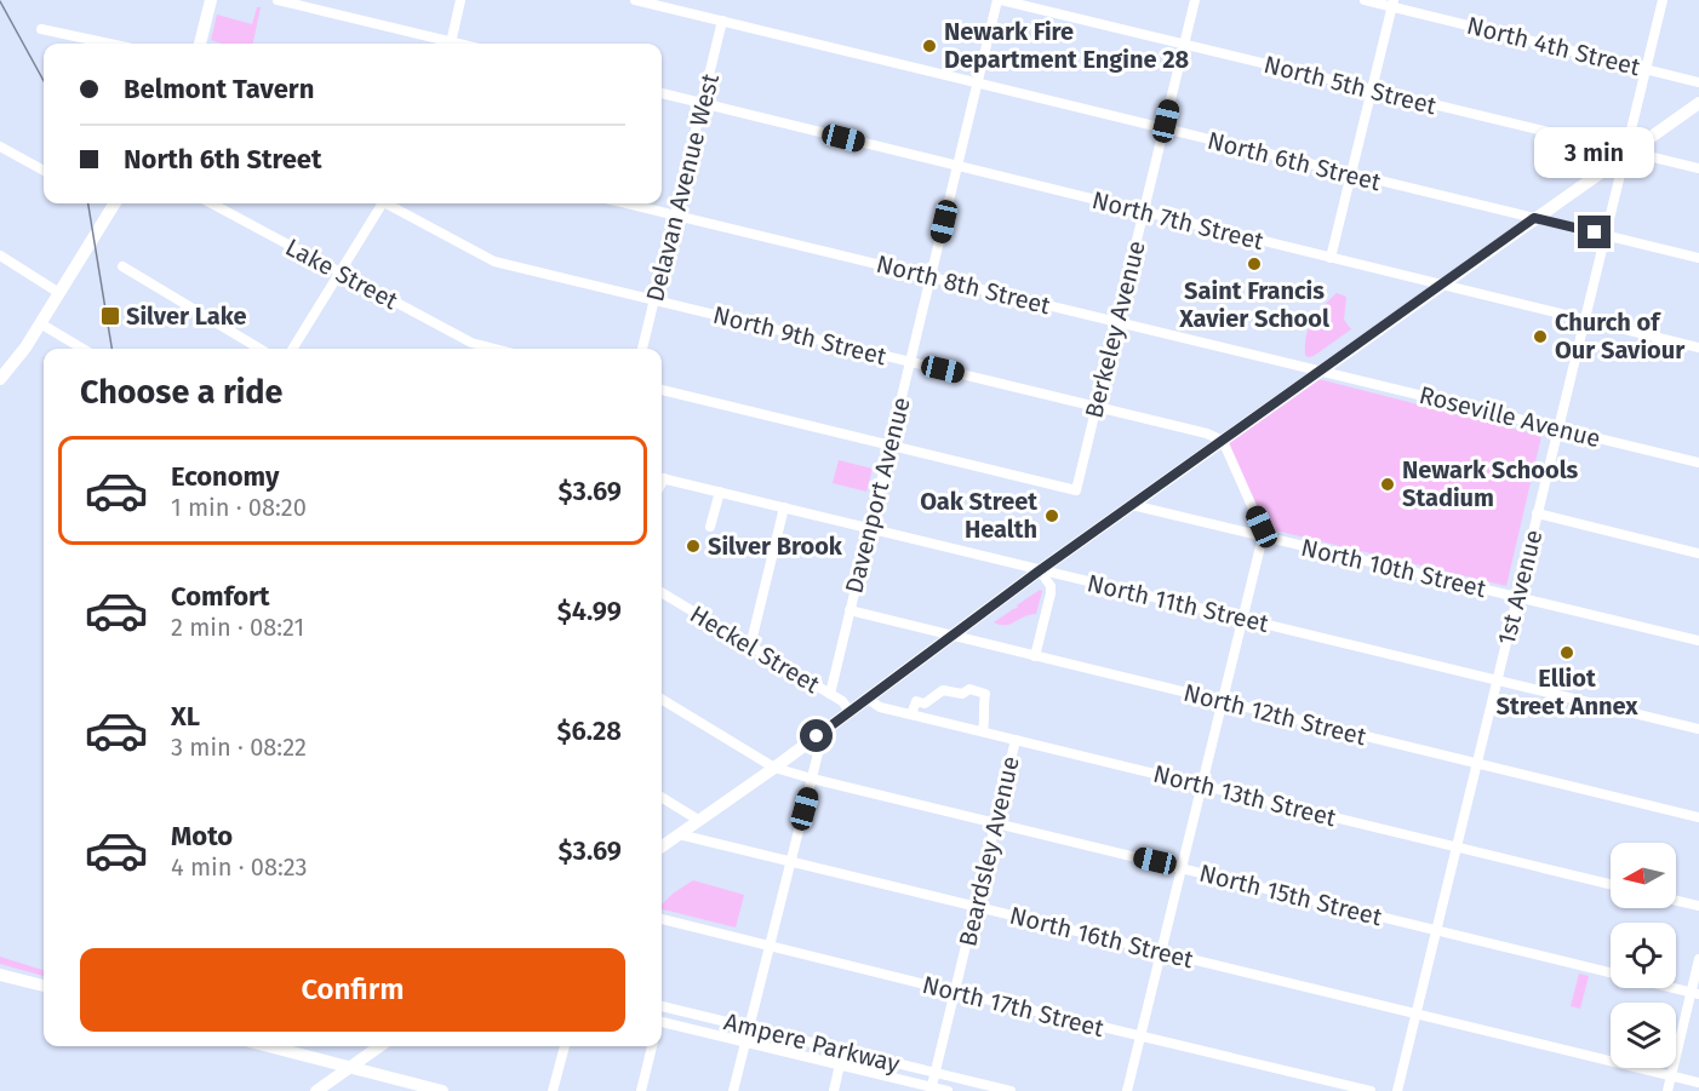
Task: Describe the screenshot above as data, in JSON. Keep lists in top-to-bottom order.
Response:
{
  "streets": {
    "street": [
      "North 4th Street",
      "North 5th Street",
      "North 6th Street",
      "Delavan Avenue West",
      "North 7th Street",
      "Lake Street",
      "North 8th Street",
      "Berkeley Avenue",
      "North 9th Street",
      "Roseville Avenue",
      "Davenport Avenue",
      "North 10th Street",
      "1st Avenue",
      "North 11th Street",
      "Heckel Street",
      "North 12th Street",
      "North 13th Street",
      "Beardsley Avenue",
      "North 15th Street",
      "North 16th Street",
      "North 17th Street",
      "Ampere Parkway"
    ]
  },
  "crossings": [
    ["North 4th Street", "1st Avenue"],
    ["North 5th Street", "Berkeley Avenue"],
    ["North 5th Street", "Davenport Avenue"],
    ["North 5th Street", "1st Avenue"],
    ["North 6th Street", "Delavan Avenue West"],
    ["North 6th Street", "Berkeley Avenue"],
    ["North 6th Street", "Davenport Avenue"],
    ["North 6th Street", "1st Avenue"],
    ["Delavan Avenue West", "North 7th Street"],
    ["Delavan Avenue West", "North 8th Street"],
    ["Delavan Avenue West", "North 9th Street"],
    ["North 7th Street", "Berkeley Avenue"],
    ["North 7th Street", "Davenport Avenue"],
    ["North 7th Street", "1st Avenue"],
    ["North 8th Street", "Berkeley Avenue"],
    ["North 8th Street", "Roseville Avenue"],
    ["North 8th Street", "Davenport Avenue"],
    ["Berkeley Avenue", "North 9th Street"],
    ["Berkeley Avenue", "Davenport Avenue"],
    ["North 9th Street", "Davenport Avenue"],
    ["Roseville Avenue", "1st Avenue"],
    ["Davenport Avenue", "North 11th Street"],
    ["Davenport Avenue", "Heckel Street"],
    ["Davenport Avenue", "North 12th Street"],
    ["North 10th Street", "1st Avenue"],
    ["1st Avenue", "North 11th Street"],
    ["1st Avenue", "North 12th Street"],
    ["1st Avenue", "North 13th Street"],
    ["1st Avenue", "North 15th Street"],
    ["1st Avenue", "North 16th Street"],
    ["North 13th Street", "Beardsley Avenue"],
    ["Beardsley Avenue", "North 15th Street"],
    ["Beardsley Avenue", "North 16th Street"],
    ["Beardsley Avenue", "North 17th Street"],
    ["Beardsley Avenue", "Ampere Parkway"]
  ],
  "places": {
    "other": [
      "Newark Fire Department Engine 28",
      "Saint Francis Xavier School",
      "Church of Our Saviour",
      "Newark Schools Stadium",
      "Oak Street Health",
      "Silver Brook",
      "Elliot Street Annex"
    ],
    "transit": ["Silver Lake"]
  },
  "north": "left",
  "page": {
    "banner": ["Belmont Tavern", "North 6th Street"],
    "bubble": "3 min",
    "heading": "Choose a ride",
    "list": [
      {
        "name": "Economy",
        "note": "1 min · 08:20",
        "value": "$3.69"
      },
      {
        "name": "Comfort",
        "note": "2 min · 08:21",
        "value": "$4.99"
      },
      {
        "name": "XL",
        "note": "3 min · 08:22",
        "value": "$6.28"
      },
      {
        "name": "Moto",
        "note": "4 min · 08:23",
        "value": "$3.69"
      }
    ],
    "buttons": "Confirm"
  }
}
